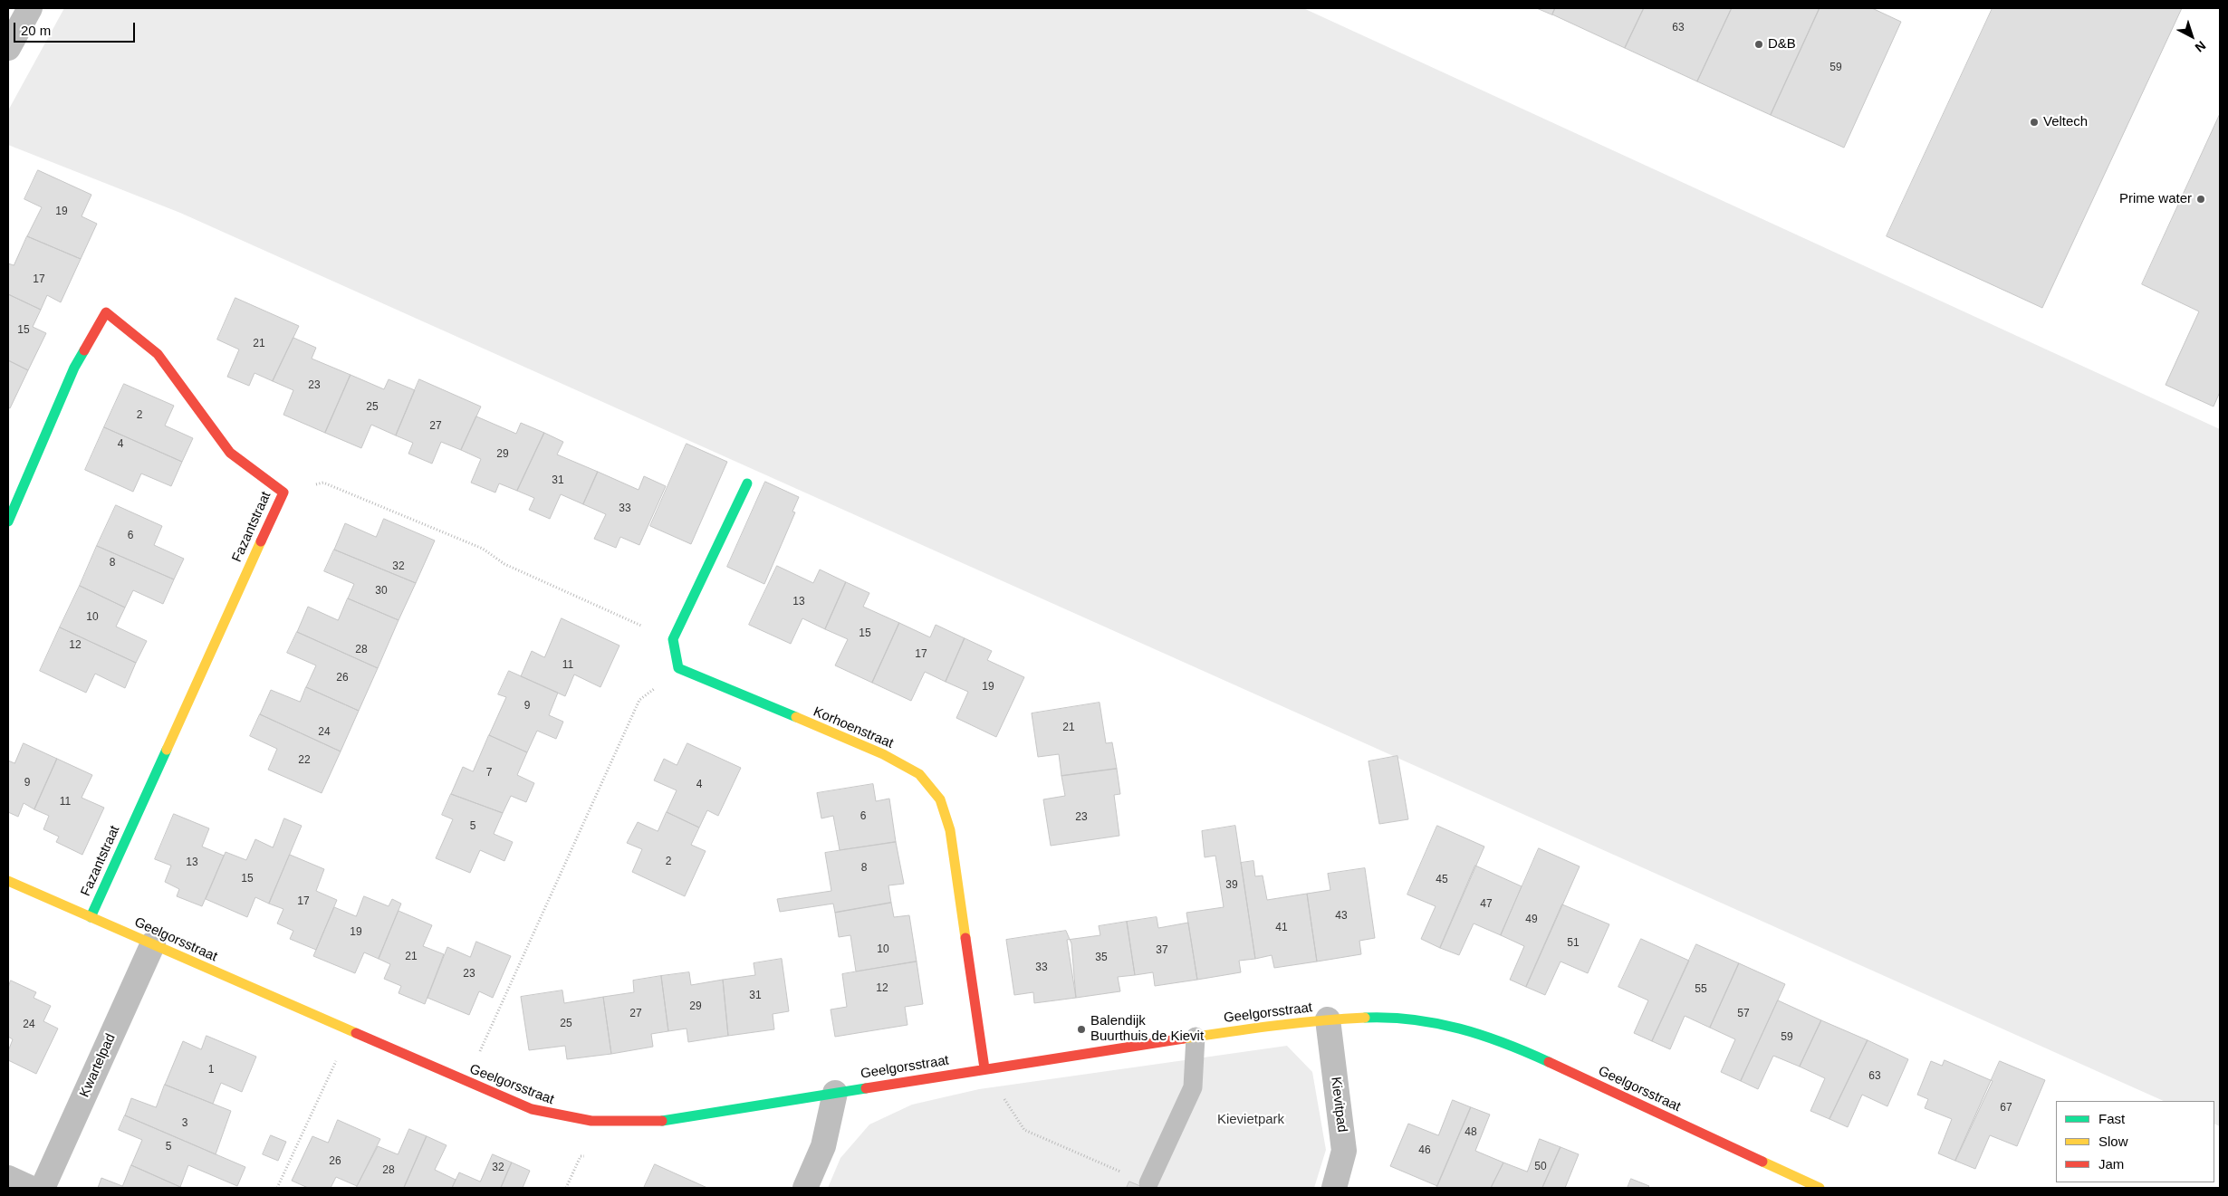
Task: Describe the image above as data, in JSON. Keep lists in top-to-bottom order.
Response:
{
  "streets": {
    "street": [
      "Fazantstraat",
      "Korhoenstraat",
      "Geelgorsstraat",
      "Kwartelpad",
      "Kievitpad"
    ]
  },
  "crossings": [
    ["Fazantstraat", "Geelgorsstraat"],
    ["Korhoenstraat", "Geelgorsstraat"],
    ["Geelgorsstraat", "Kwartelpad"],
    ["Geelgorsstraat", "Kievitpad"]
  ],
  "parks": ["Kievietpark"],
  "places": [
    "D&B",
    "Veltech",
    "Prime water",
    "Balendijk Buurthuis de Kievit"
  ],
  "house_numbers": [
    "63",
    "59",
    "19",
    "17",
    "15",
    "21",
    "23",
    "25",
    "2",
    "27",
    "4",
    "29",
    "31",
    "33",
    "6",
    "8",
    "32",
    "30",
    "13",
    "10",
    "15",
    "12",
    "28",
    "17",
    "11",
    "26",
    "19",
    "9",
    "21",
    "24",
    "22",
    "7",
    "9",
    "4",
    "11",
    "6",
    "23",
    "5",
    "2",
    "13",
    "8",
    "15",
    "45",
    "39",
    "17",
    "47",
    "43",
    "49",
    "41",
    "19",
    "51",
    "10",
    "37",
    "21",
    "35",
    "33",
    "23",
    "12",
    "55",
    "31",
    "29",
    "27",
    "57",
    "25",
    "24",
    "59",
    "1",
    "63",
    "67",
    "3",
    "48",
    "5",
    "46",
    "26",
    "50",
    "32",
    "28"
  ],
  "legend": ["Fast", "Slow", "Jam"],
  "scale_bar": "20 m",
  "north": "bottom right"
}
